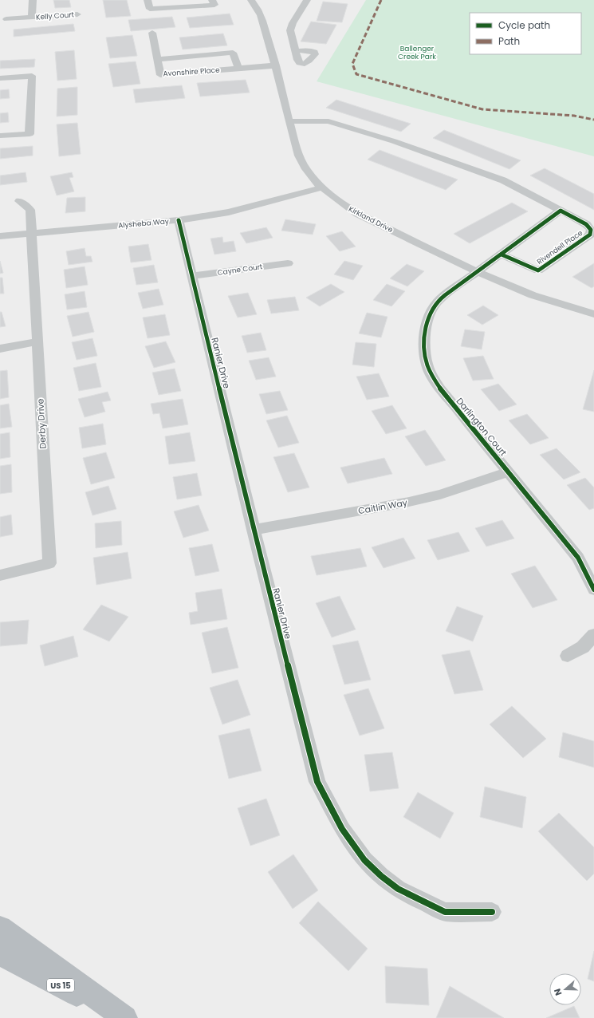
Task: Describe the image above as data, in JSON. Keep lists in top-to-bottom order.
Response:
{
  "streets": {
    "highway": ["US 15"],
    "street": [
      "Kelly Court",
      "Avonshire Place",
      "Kirkland Drive",
      "Alysheba Way",
      "Rivendell Place",
      "Cayne Court",
      "Ranier Drive",
      "Derby Drive",
      "Darlington Court",
      "Caitlin Way"
    ]
  },
  "crossings": [
    ["Avonshire Place", "Kirkland Drive"],
    ["Kirkland Drive", "Alysheba Way"],
    ["Kirkland Drive", "Rivendell Place"],
    ["Kirkland Drive", "Darlington Court"],
    ["Alysheba Way", "Ranier Drive"],
    ["Alysheba Way", "Derby Drive"],
    ["Cayne Court", "Ranier Drive"],
    ["Ranier Drive", "Caitlin Way"],
    ["Darlington Court", "Caitlin Way"]
  ],
  "parks": ["Ballenger Creek Park"],
  "legend": ["Cycle path", "Path"],
  "north": "left"
}
